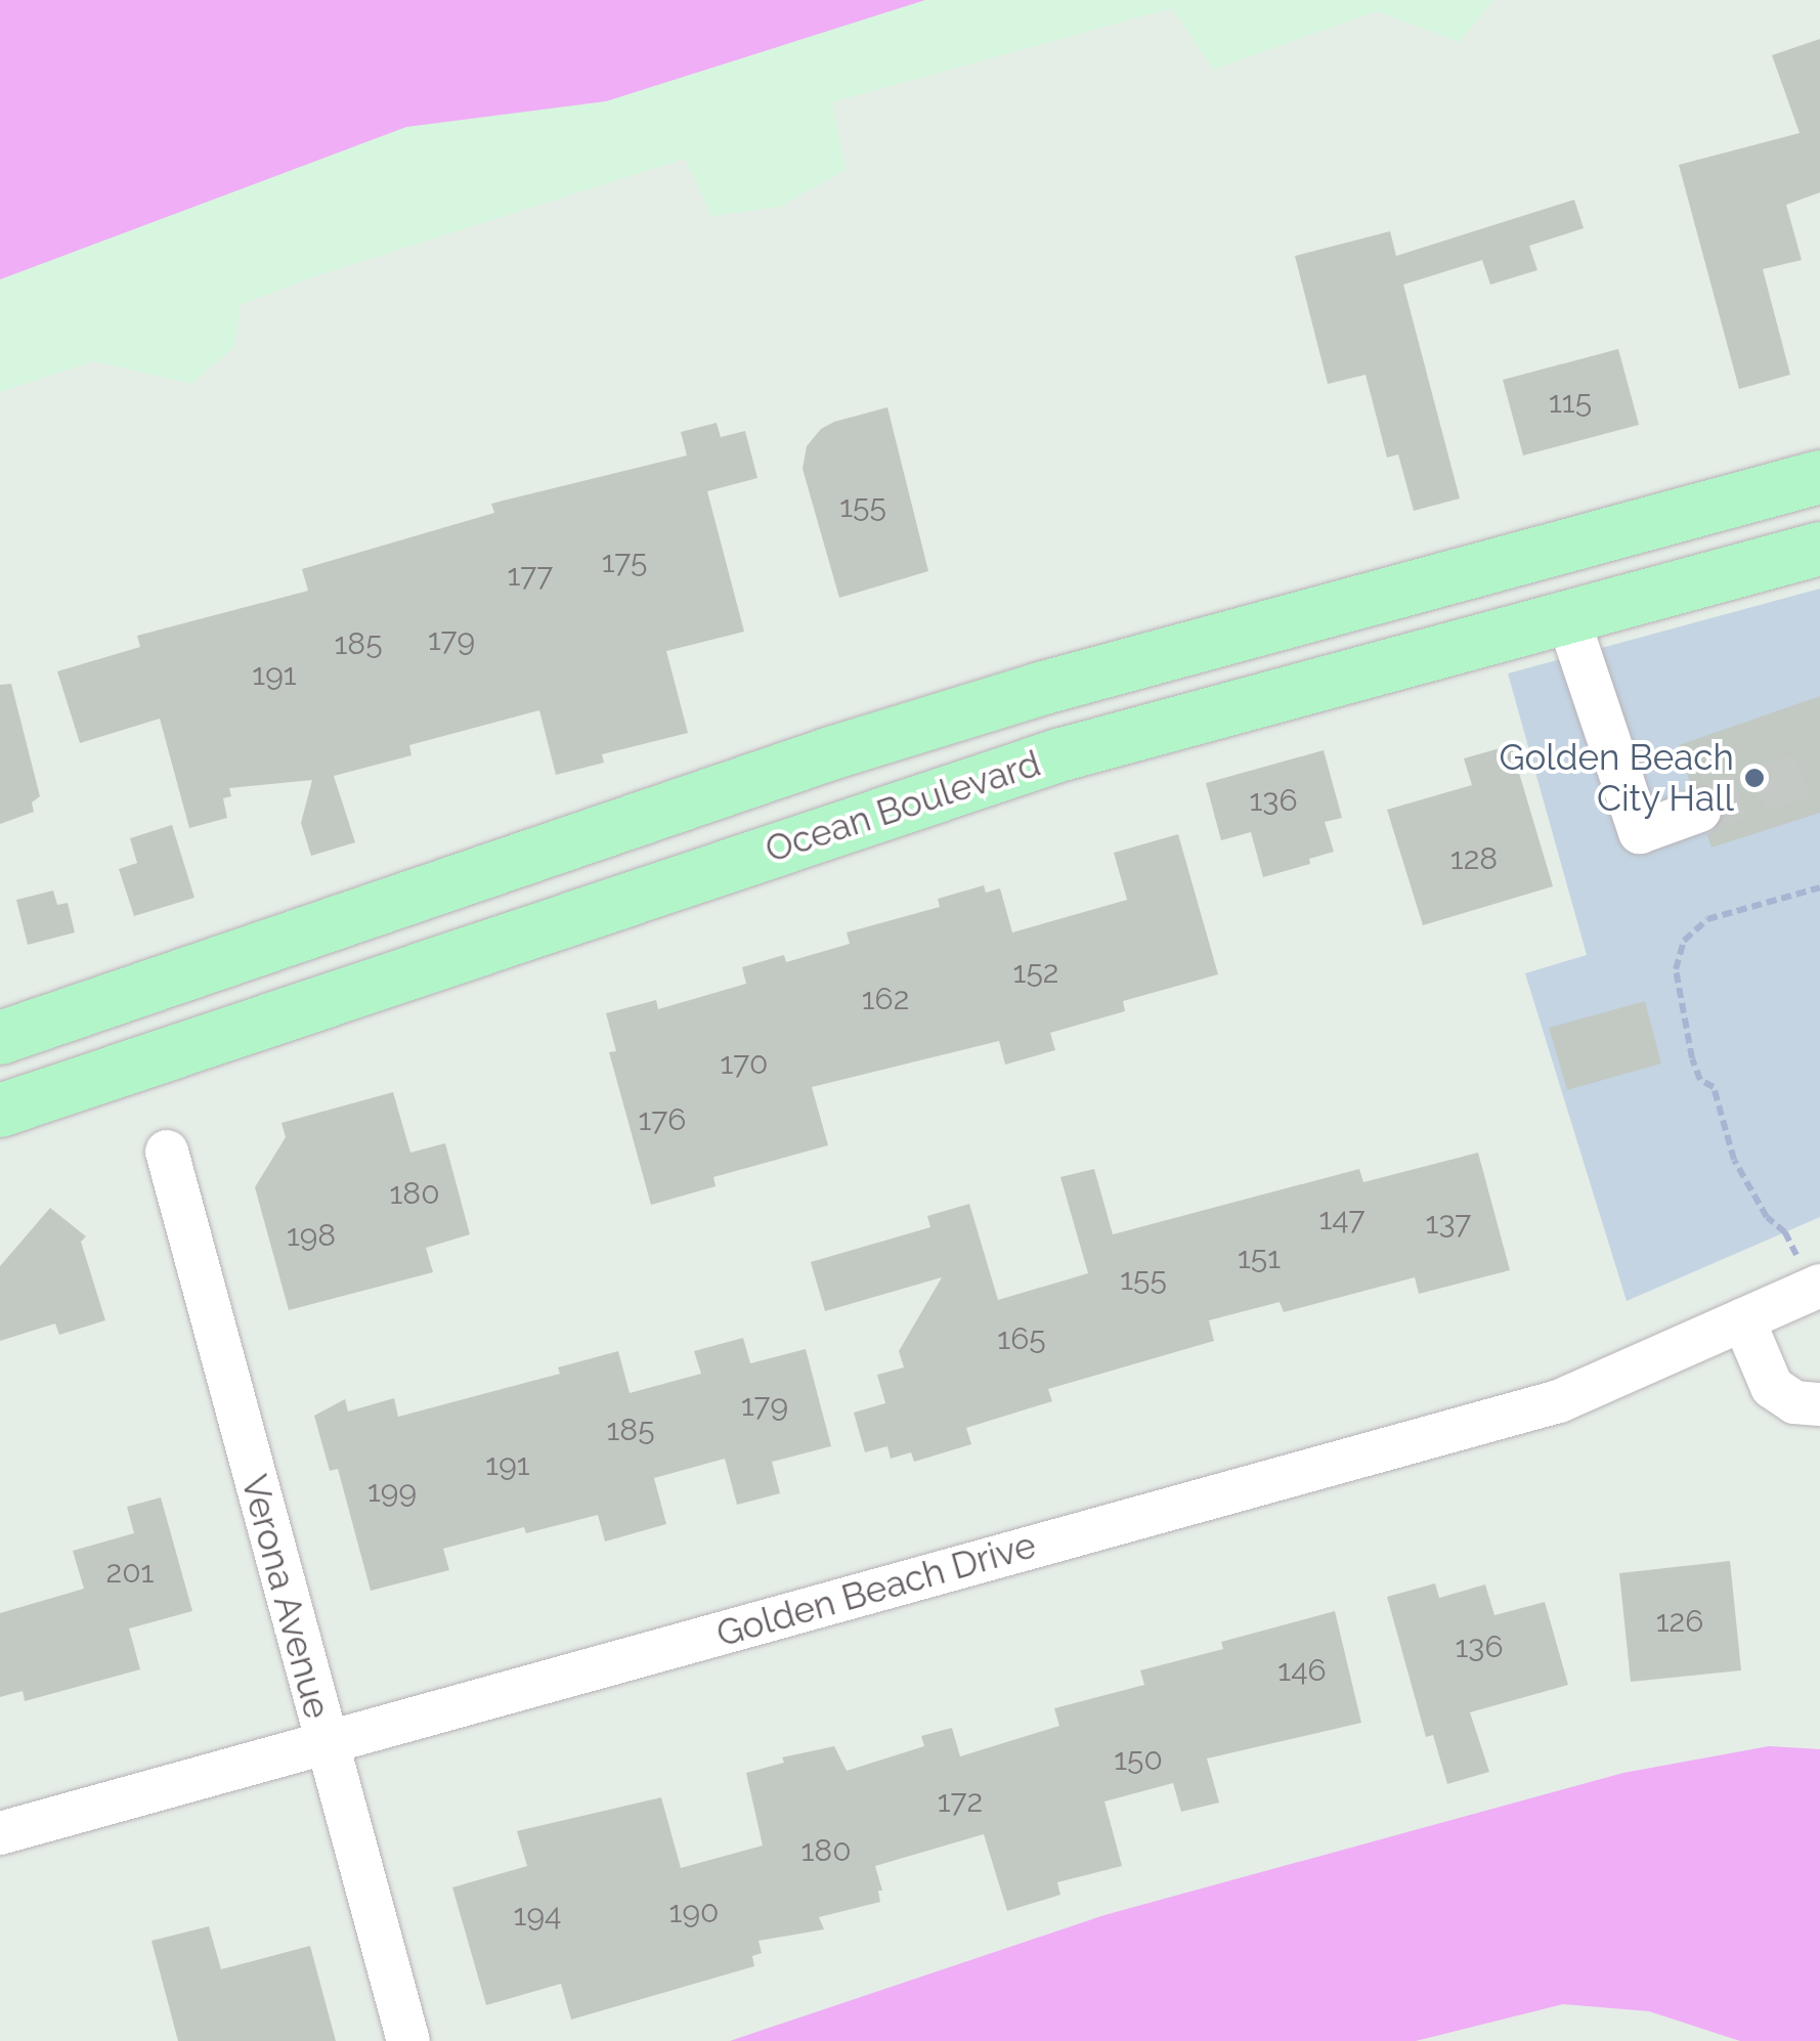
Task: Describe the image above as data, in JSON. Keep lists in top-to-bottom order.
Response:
{
  "streets": {
    "main road": ["Ocean Boulevard"],
    "street": ["Golden Beach Drive", "Verona Avenue"]
  },
  "crossings": [
    ["Golden Beach Drive", "Verona Avenue"]
  ],
  "places": ["Golden Beach City Hall"],
  "house_numbers": [
    "115",
    "155",
    "175",
    "177",
    "179",
    "185",
    "191",
    "136",
    "128",
    "152",
    "162",
    "170",
    "176",
    "180",
    "147",
    "137",
    "198",
    "151",
    "155",
    "165",
    "179",
    "185",
    "191",
    "199",
    "201",
    "126",
    "136",
    "146",
    "150",
    "172",
    "180",
    "190",
    "194"
  ]
}
